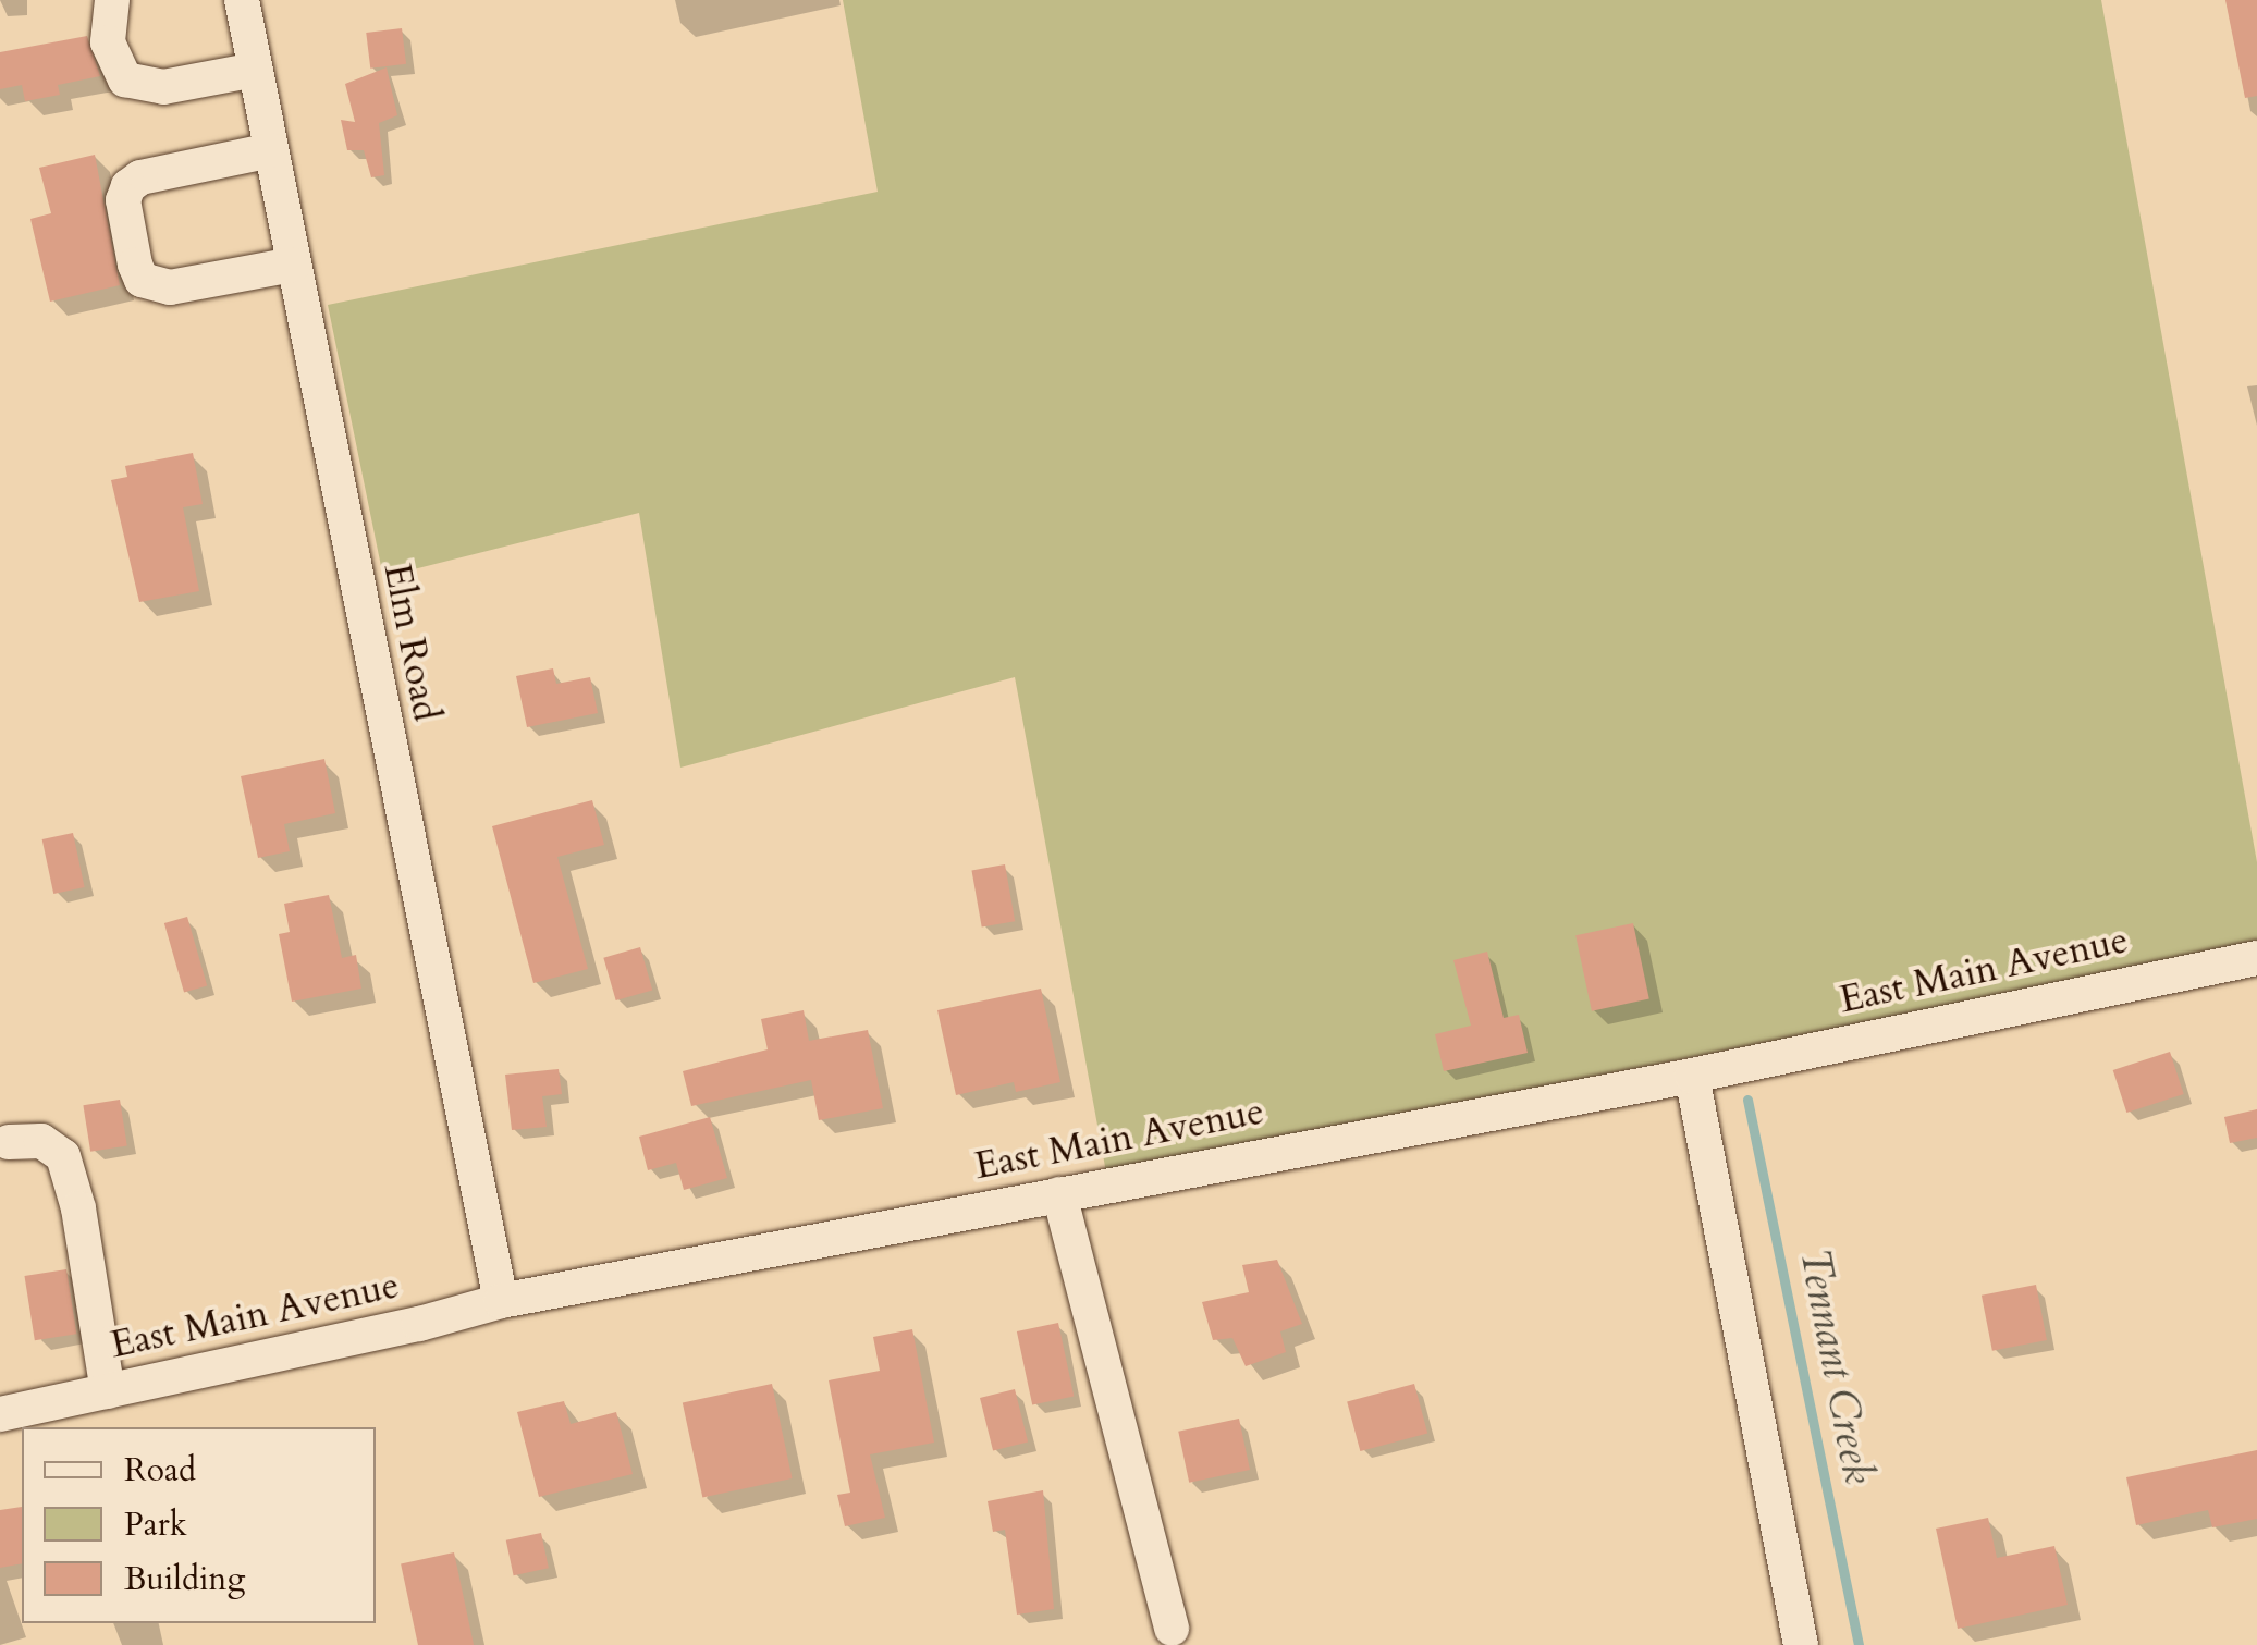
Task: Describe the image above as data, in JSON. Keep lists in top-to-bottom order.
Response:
{
  "streets": {
    "street": ["Elm Road", "East Main Avenue"]
  },
  "crossings": [
    ["Elm Road", "East Main Avenue"]
  ],
  "water": ["Tennant Creek"],
  "legend": ["Road", "Park", "Building"]
}
